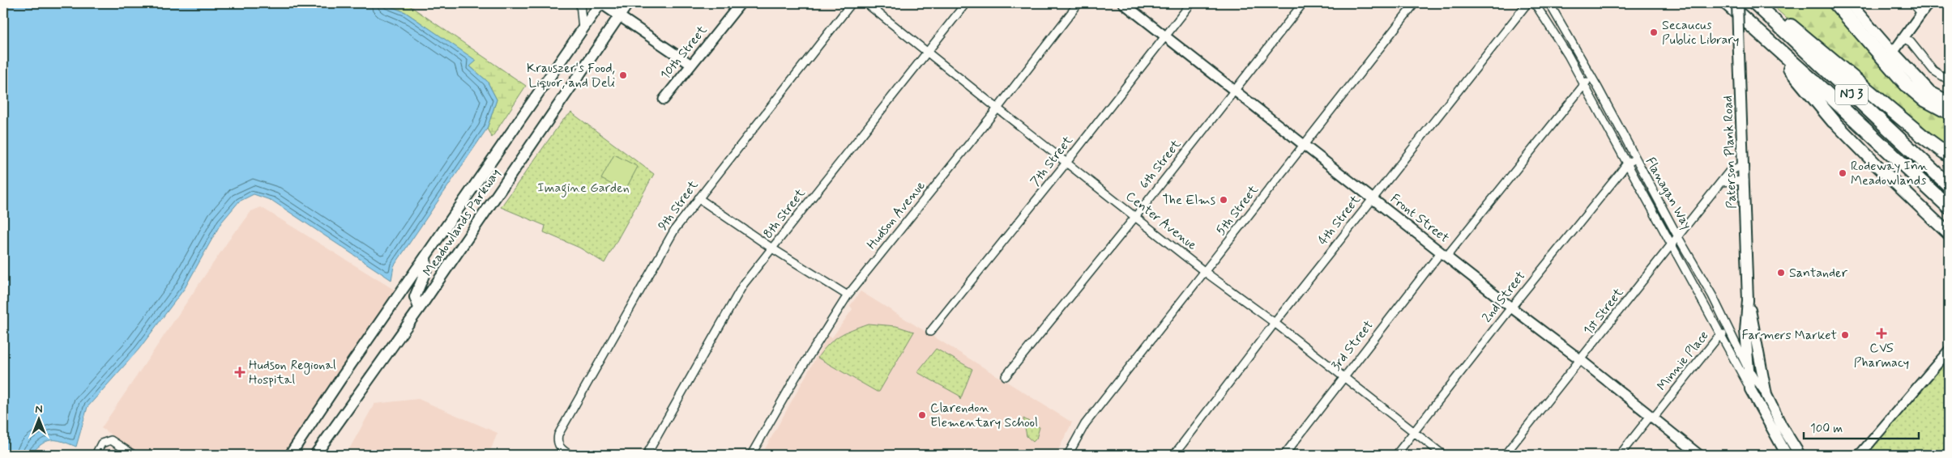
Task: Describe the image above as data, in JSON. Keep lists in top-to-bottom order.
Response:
{
  "streets": {
    "highway": ["NJ 3"],
    "main road": ["Paterson Plank Road", "Meadowlands Parkway"],
    "street": [
      "10th Street",
      "7th Street",
      "6th Street",
      "Flanagan Way",
      "9th Street",
      "5th Street",
      "8th Street",
      "Hudson Avenue",
      "Front Street",
      "4th Street",
      "Center Avenue",
      "2nd Street",
      "1st Street",
      "3rd Street",
      "Minnie Place"
    ]
  },
  "crossings": [
    ["Paterson Plank Road", "Flanagan Way"],
    ["Paterson Plank Road", "1st Street"],
    ["7th Street", "Front Street"],
    ["7th Street", "Center Avenue"],
    ["6th Street", "Front Street"],
    ["6th Street", "Center Avenue"],
    ["Flanagan Way", "2nd Street"],
    ["Flanagan Way", "1st Street"],
    ["Flanagan Way", "3rd Street"],
    ["Flanagan Way", "Minnie Place"],
    ["5th Street", "Front Street"],
    ["5th Street", "Center Avenue"],
    ["8th Street", "Center Avenue"],
    ["Hudson Avenue", "Center Avenue"],
    ["Front Street", "4th Street"],
    ["Front Street", "2nd Street"],
    ["Front Street", "1st Street"],
    ["Front Street", "3rd Street"],
    ["Front Street", "Minnie Place"],
    ["4th Street", "Center Avenue"],
    ["Center Avenue", "2nd Street"],
    ["Center Avenue", "3rd Street"]
  ],
  "parks": ["Imagine Garden"],
  "places": {
    "other": [
      "Secaucus Public Library",
      "Krauszer's Food, Liquor, and Deli",
      "Rodeway Inn Meadowlands",
      "The Elms",
      "Santander",
      "Farmers Market",
      "Clarendon Elementary School"
    ],
    "health": ["CVS Pharmacy", "Hudson Regional Hospital"]
  },
  "scale_bar": "100 m",
  "north": "top"
}
